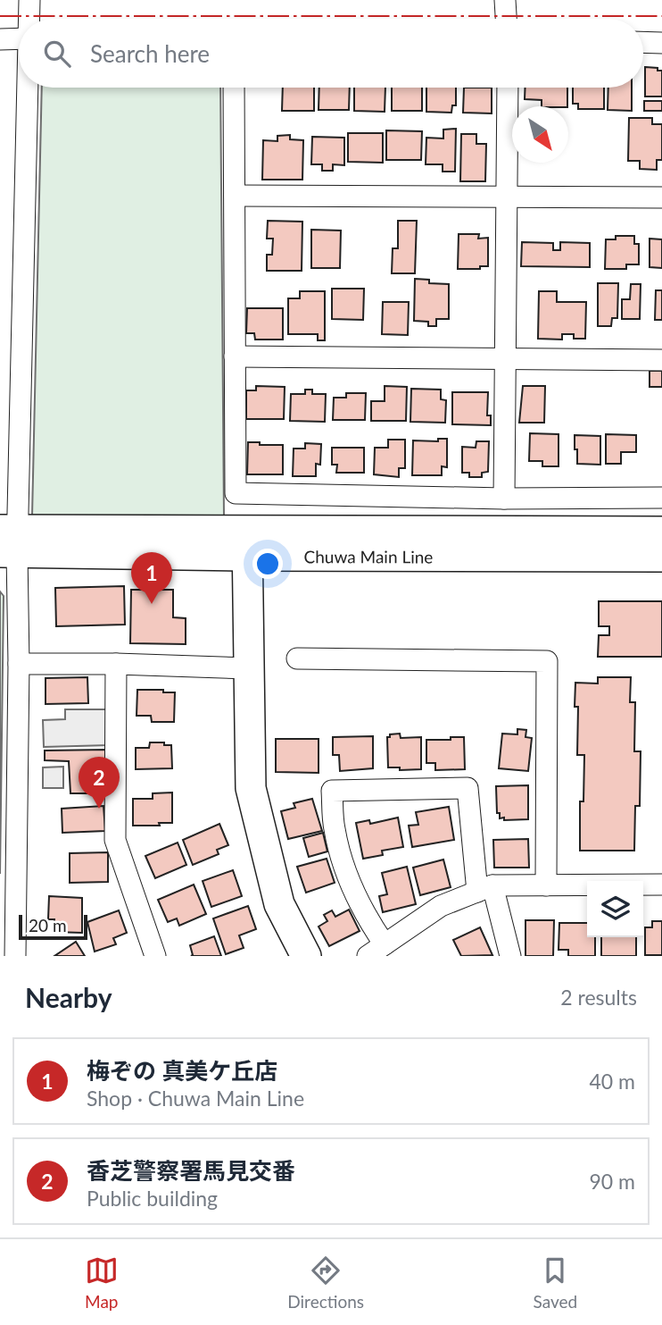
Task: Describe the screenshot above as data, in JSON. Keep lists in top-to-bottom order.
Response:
{
  "streets": {
    "main road": ["Chuwa Main Line"]
  },
  "scale_bar": "20 m",
  "north": "bottom right",
  "page": {
    "search": "Search here",
    "pins": ["1", "2"],
    "scale": "20 m",
    "heading": ["Nearby", "2 results"],
    "list": [
      {
        "mark": "1",
        "name": "梅ぞの 真美ケ丘店",
        "note": "Shop · Chuwa Main Line",
        "value": "40 m"
      },
      {
        "mark": "2",
        "name": "香芝警察署馬見交番",
        "note": "Public building",
        "value": "90 m"
      }
    ],
    "nav": ["Map", "Directions", "Saved"]
  }
}
